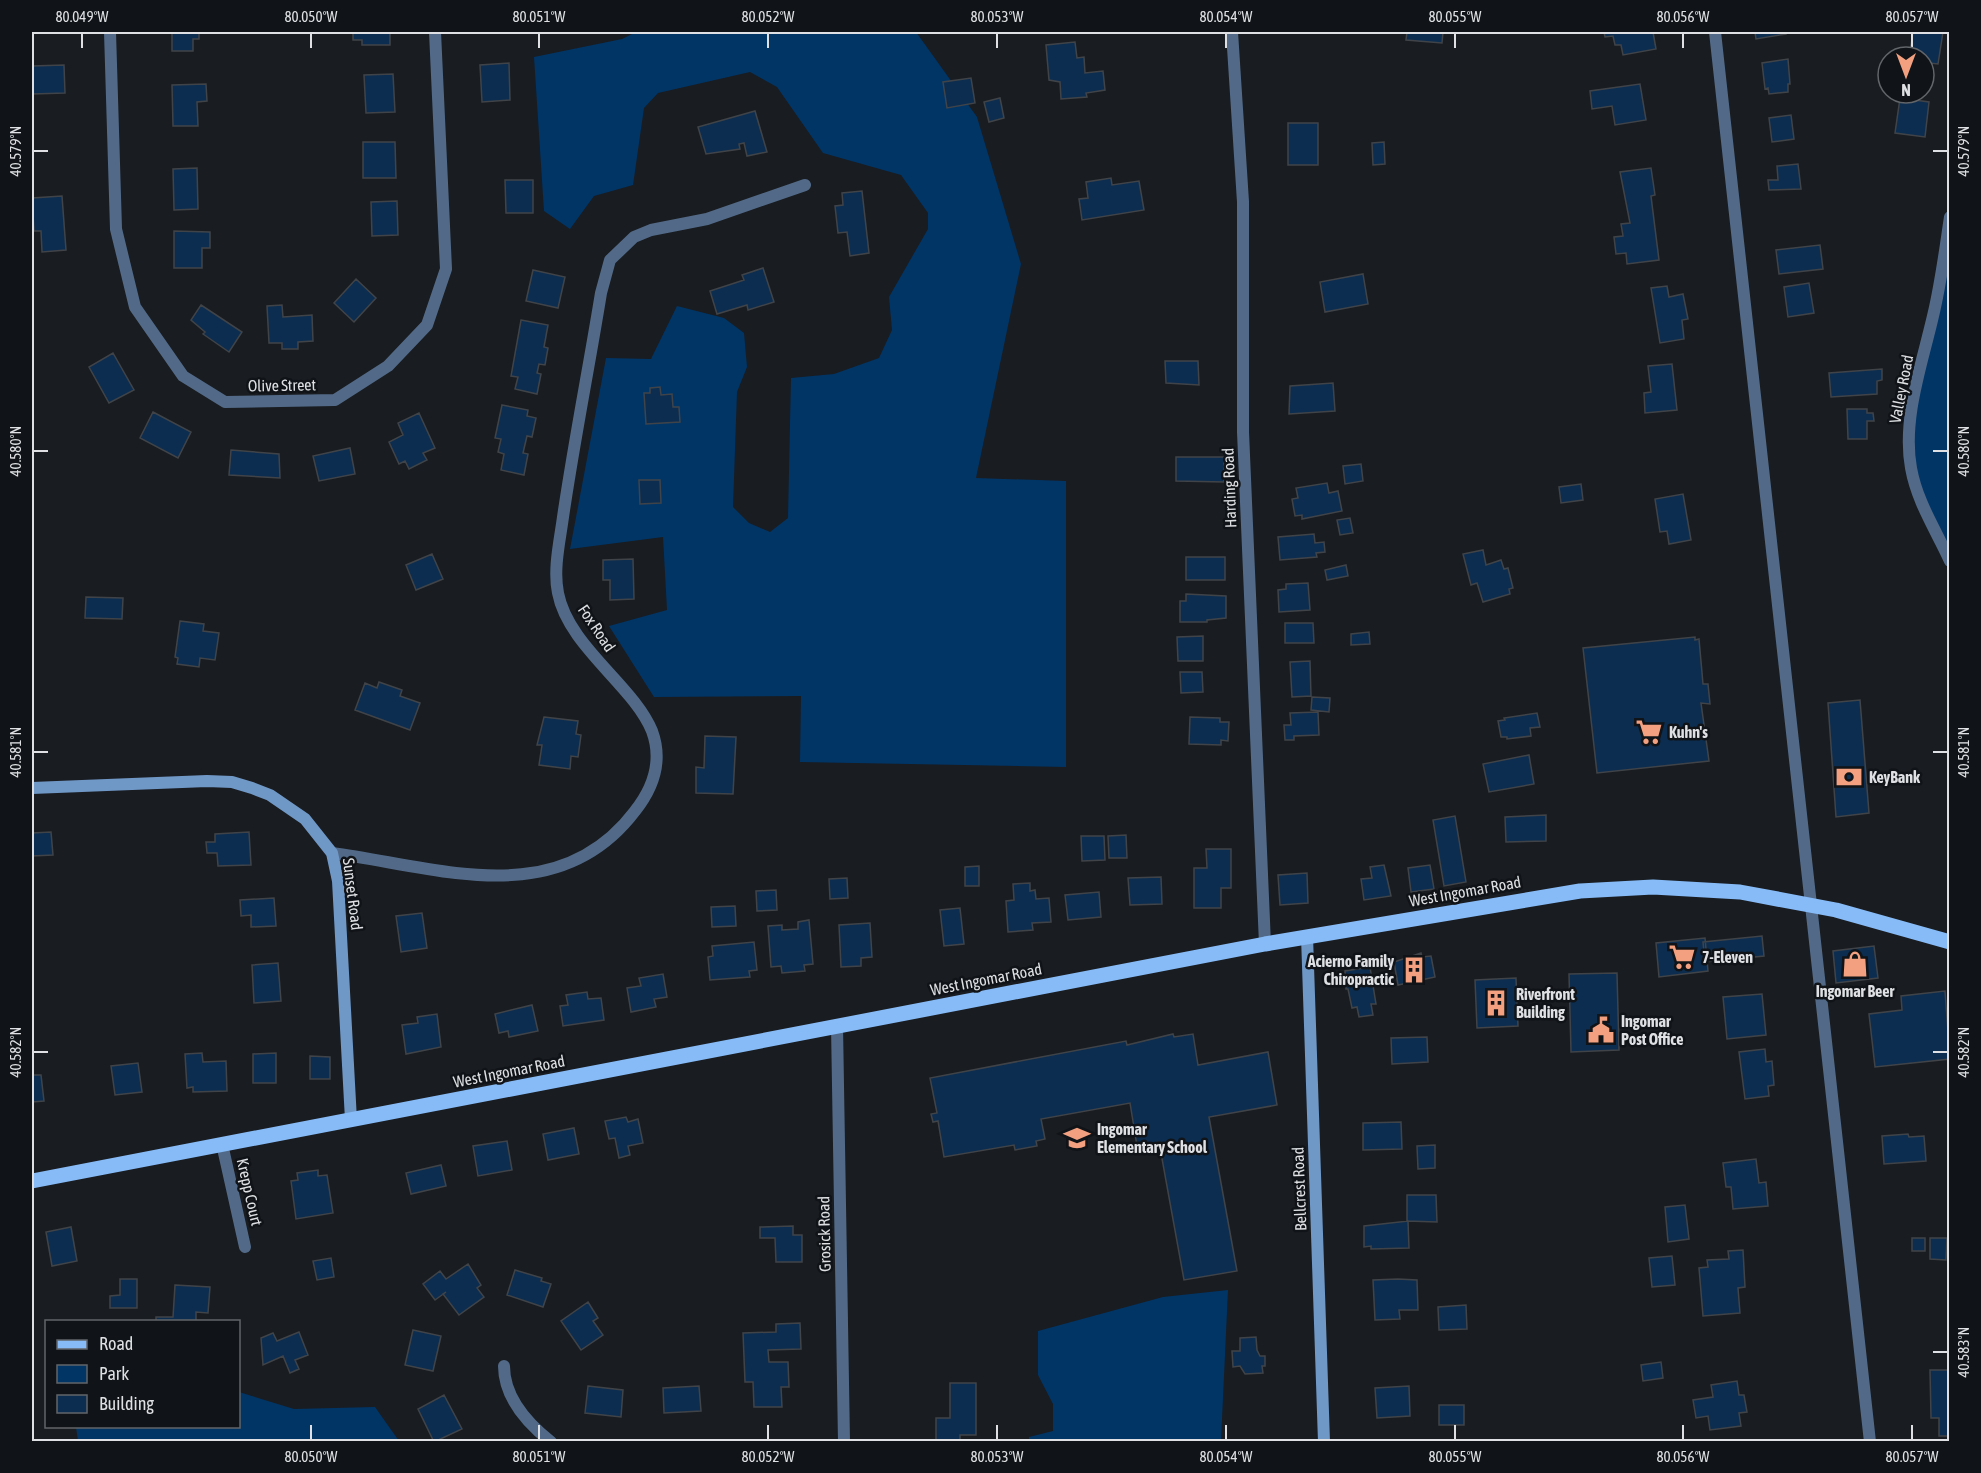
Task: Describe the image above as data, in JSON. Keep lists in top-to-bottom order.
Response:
{
  "streets": {
    "main road": ["West Ingomar Road"],
    "street": [
      "Olive Street",
      "Valley Road",
      "Harding Road",
      "Fox Road",
      "Sunset Road",
      "Bellcrest Road",
      "Krepp Court",
      "Grosick Road"
    ]
  },
  "crossings": [
    ["Harding Road", "West Ingomar Road"],
    ["Fox Road", "Sunset Road"],
    ["West Ingomar Road", "Sunset Road"],
    ["West Ingomar Road", "Bellcrest Road"],
    ["West Ingomar Road", "Krepp Court"],
    ["West Ingomar Road", "Grosick Road"]
  ],
  "places": {
    "supermarket": ["Kuhn's", "7-Eleven"],
    "bank": ["KeyBank"],
    "shop": ["Ingomar Beer"],
    "building": ["Acierno Family Chiropractic", "Riverfront Building"],
    "public building": ["Ingomar Post Office"],
    "school or university": ["Ingomar Elementary School"]
  },
  "legend": ["Road", "Park", "Building"],
  "north": "bottom",
  "coordinates": [
    "80.049°W",
    "80.050°W",
    "80.051°W",
    "80.052°W",
    "80.053°W",
    "80.054°W",
    "80.055°W",
    "80.056°W",
    "80.057°W",
    "40.579°N",
    "40.580°N",
    "40.581°N",
    "40.582°N",
    "40.583°N"
  ]
}
